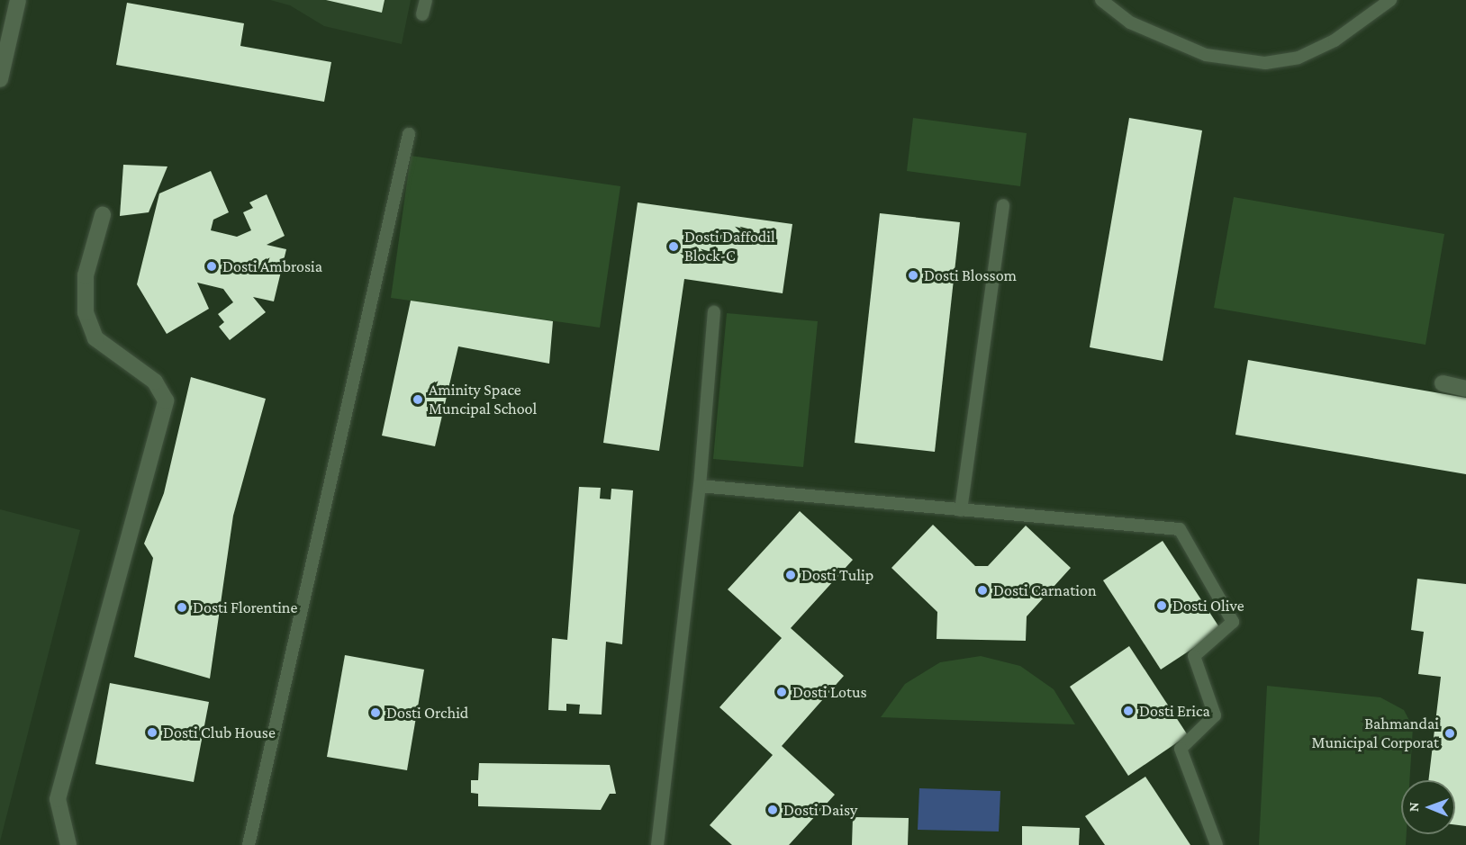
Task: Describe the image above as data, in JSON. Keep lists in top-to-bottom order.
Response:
{
  "places": [
    "Dosti Daffodil Block-C",
    "Dosti Ambrosia",
    "Dosti Blossom",
    "Aminity Space Muncipal School",
    "Dosti Tulip",
    "Dosti Carnation",
    "Dosti Olive",
    "Dosti Florentine",
    "Dosti Lotus",
    "Dosti Erica",
    "Dosti Orchid",
    "Dosti Club House",
    "Bahmandai Municipal Corporat",
    "Dosti Daisy"
  ],
  "north": "left"
}
